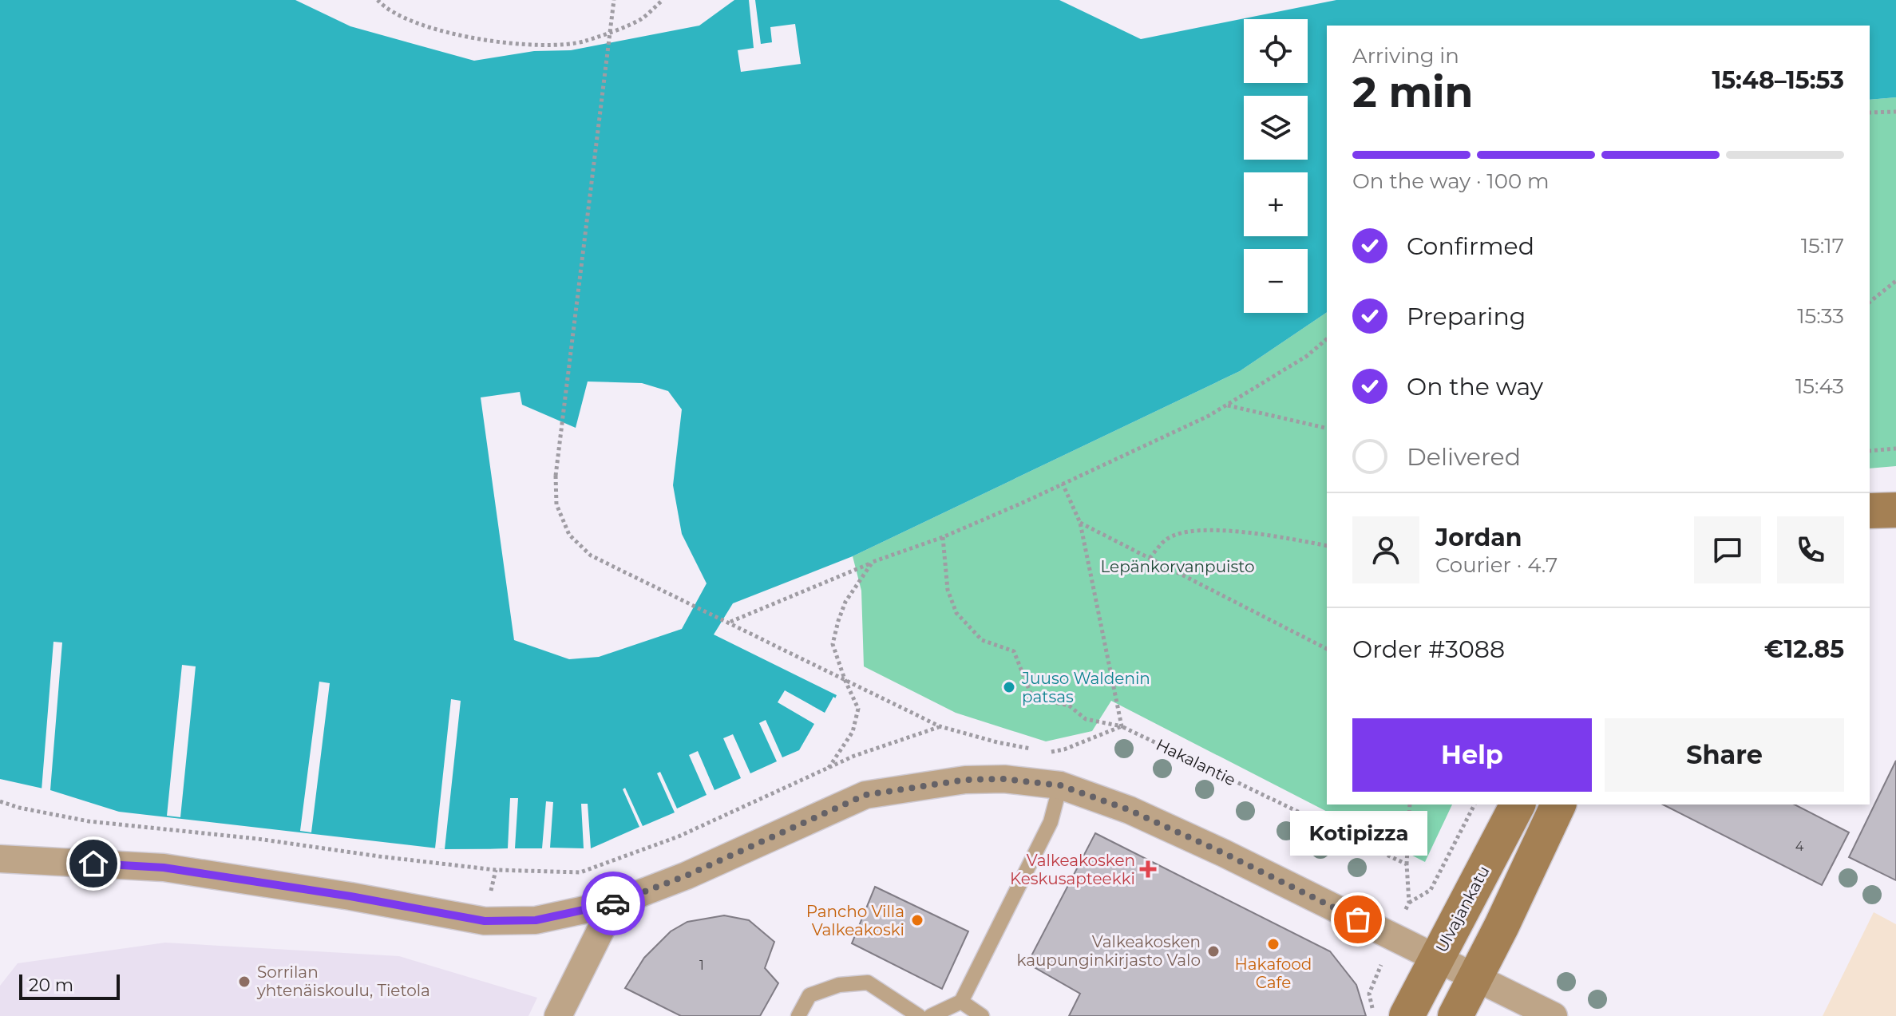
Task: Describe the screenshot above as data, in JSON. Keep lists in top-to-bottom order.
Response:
{
  "streets": {
    "main road": ["Ulvajankatu"],
    "path": ["Hakalantie"]
  },
  "parks": ["Lepänkorvanpuisto"],
  "places": {
    "other": [
      "Juuso Waldenin patsas",
      "Kotipizza",
      "Pancho Villa Valkeakoski",
      "Hakafood Cafe",
      "Valkeakosken kaupunginkirjasto Valo",
      "Sorrilan yhtenäiskoulu, Tietola"
    ],
    "health": ["Valkeakosken Keskusapteekki"]
  },
  "house_numbers": ["4", "1"],
  "scale_bar": "20 m",
  "page": {
    "map_buttons": ["+", "−"],
    "heading": ["2 min", "Arriving in", "15:48–15:53"],
    "panel": [
      "Jordan",
      "Courier · 4.7",
      "Order #3088",
      "€12.85"
    ],
    "bar": "On the way · 100 m",
    "list": [
      ["Confirmed", "15:17"],
      ["Preparing", "15:33"],
      ["On the way", "15:43"],
      "Delivered"
    ],
    "buttons": ["Help", "Share"],
    "bubble": "Kotipizza",
    "scale": "20 m"
  }
}
